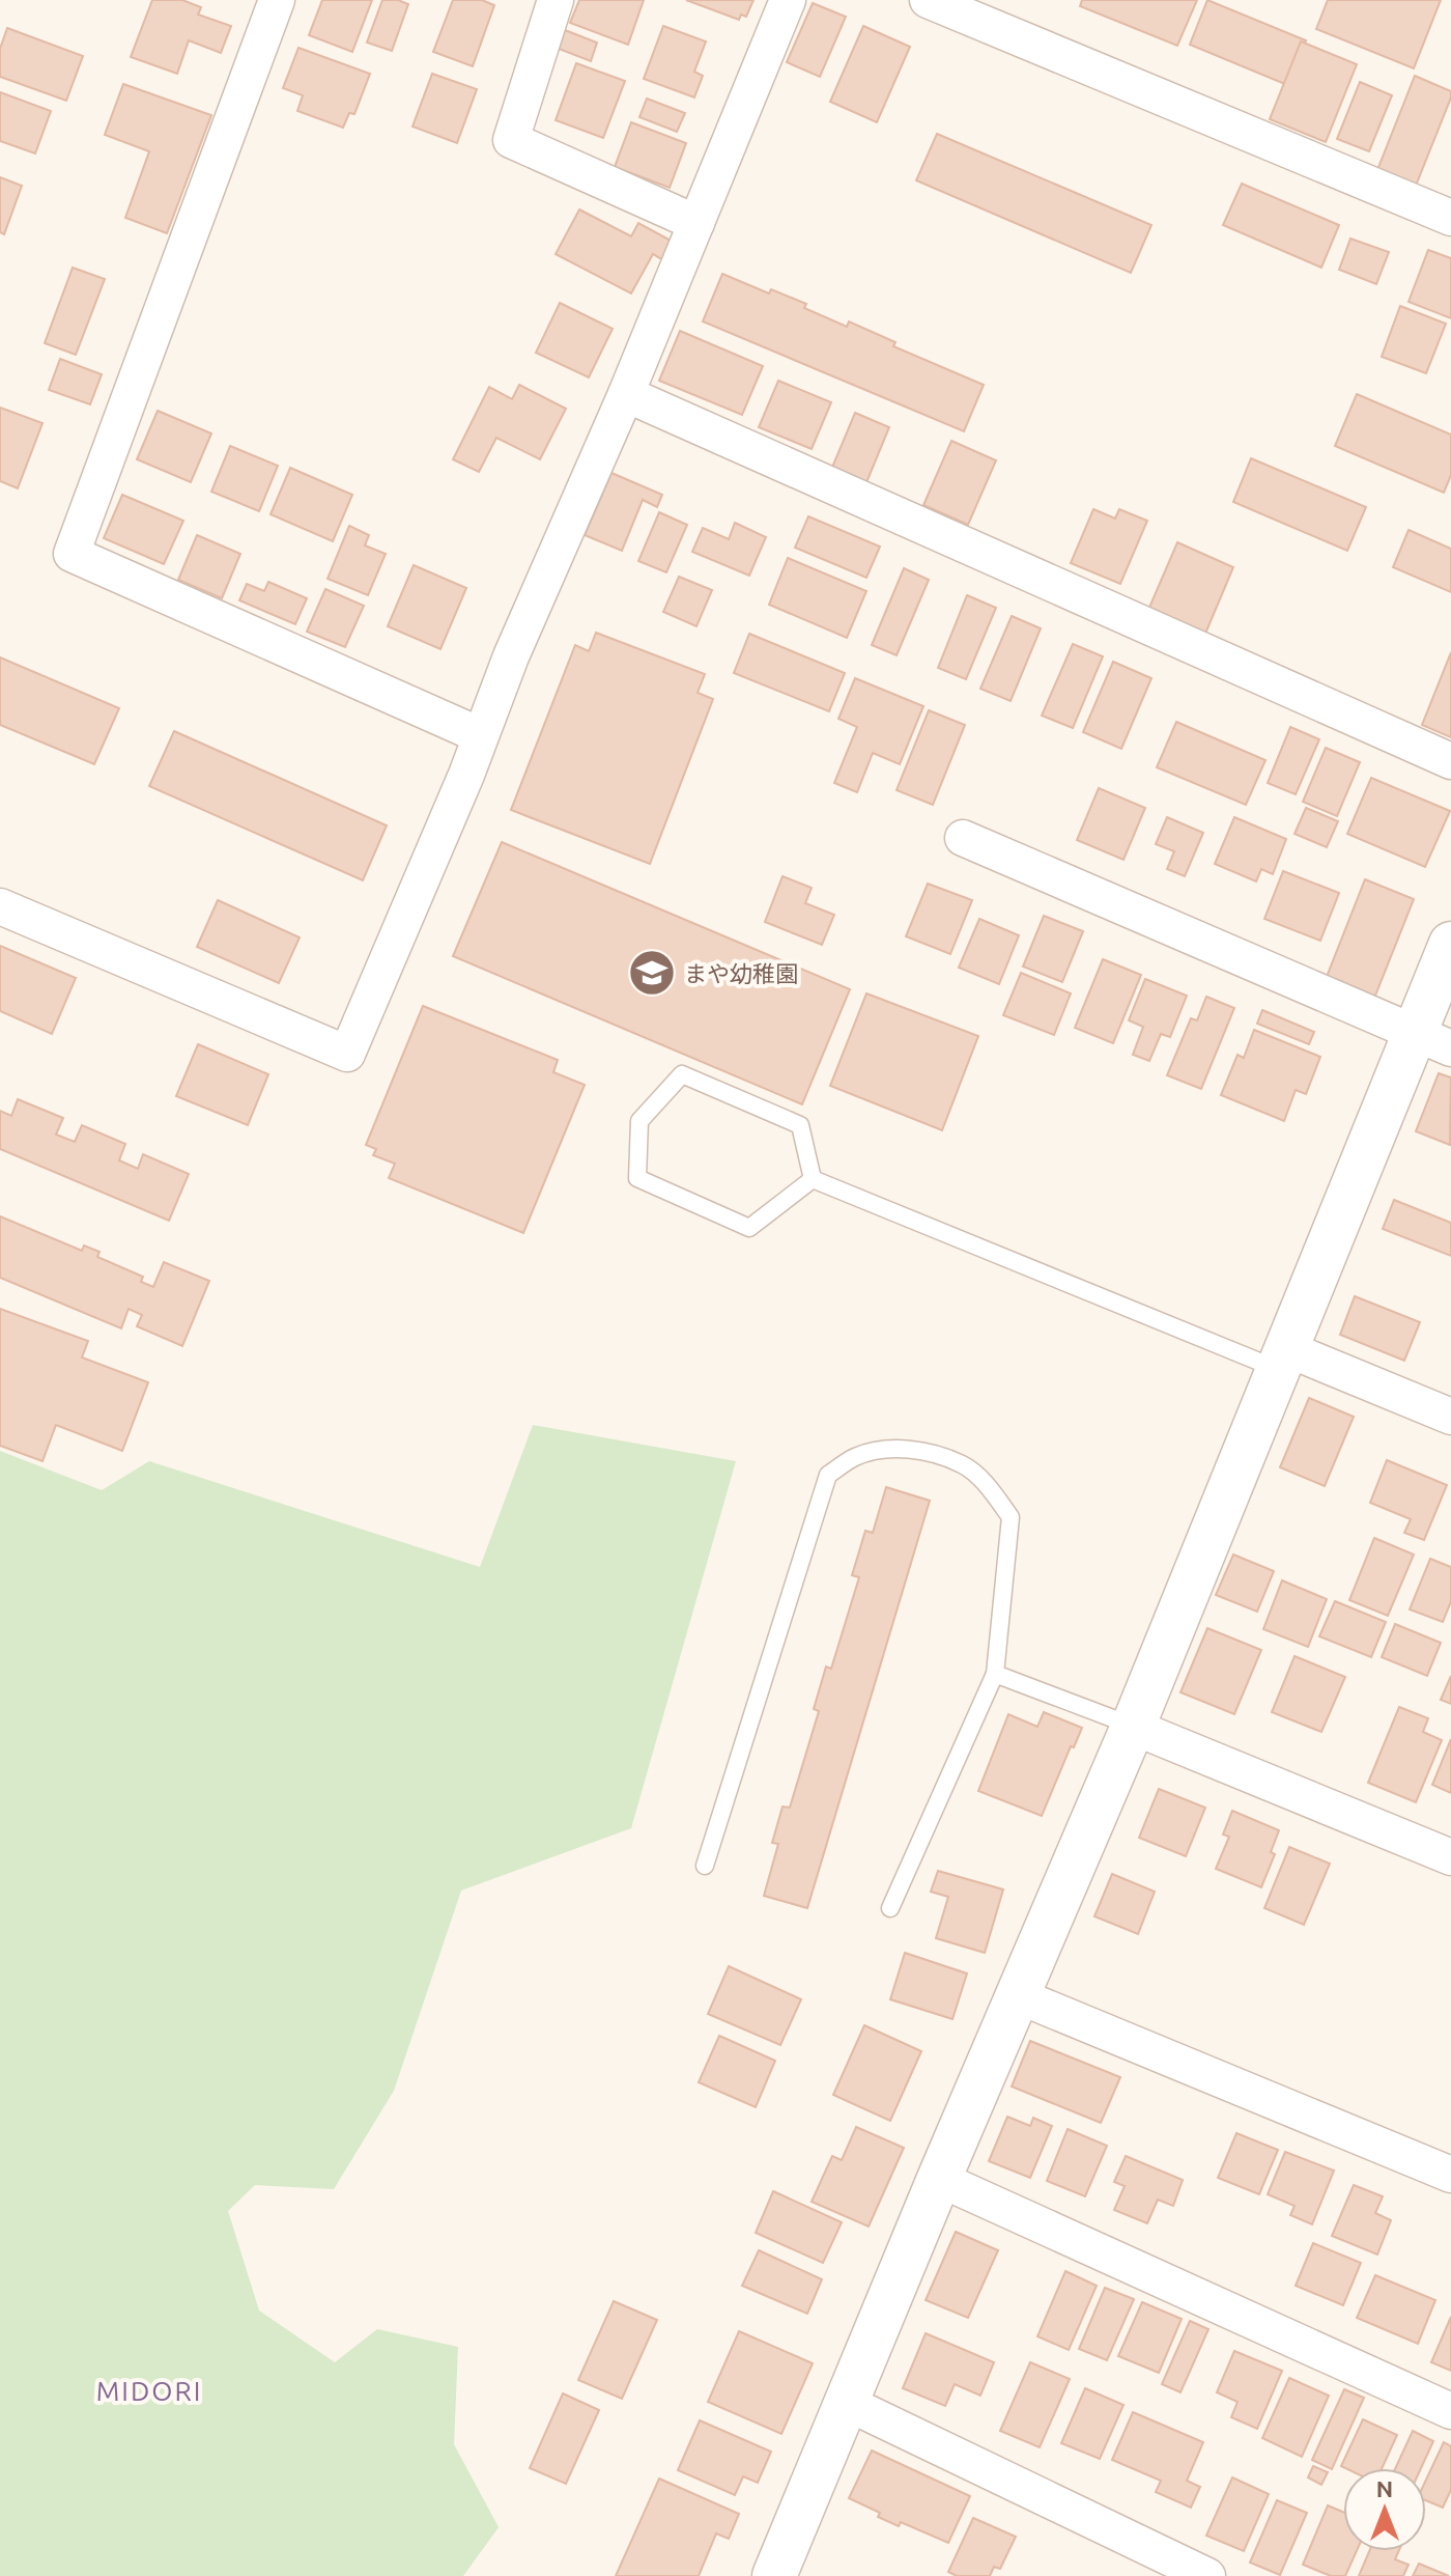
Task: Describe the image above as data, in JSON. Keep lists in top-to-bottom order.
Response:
{
  "districts": ["MIDORI"],
  "places": {
    "school or university": ["まや幼稚園"]
  },
  "north": "top"
}
